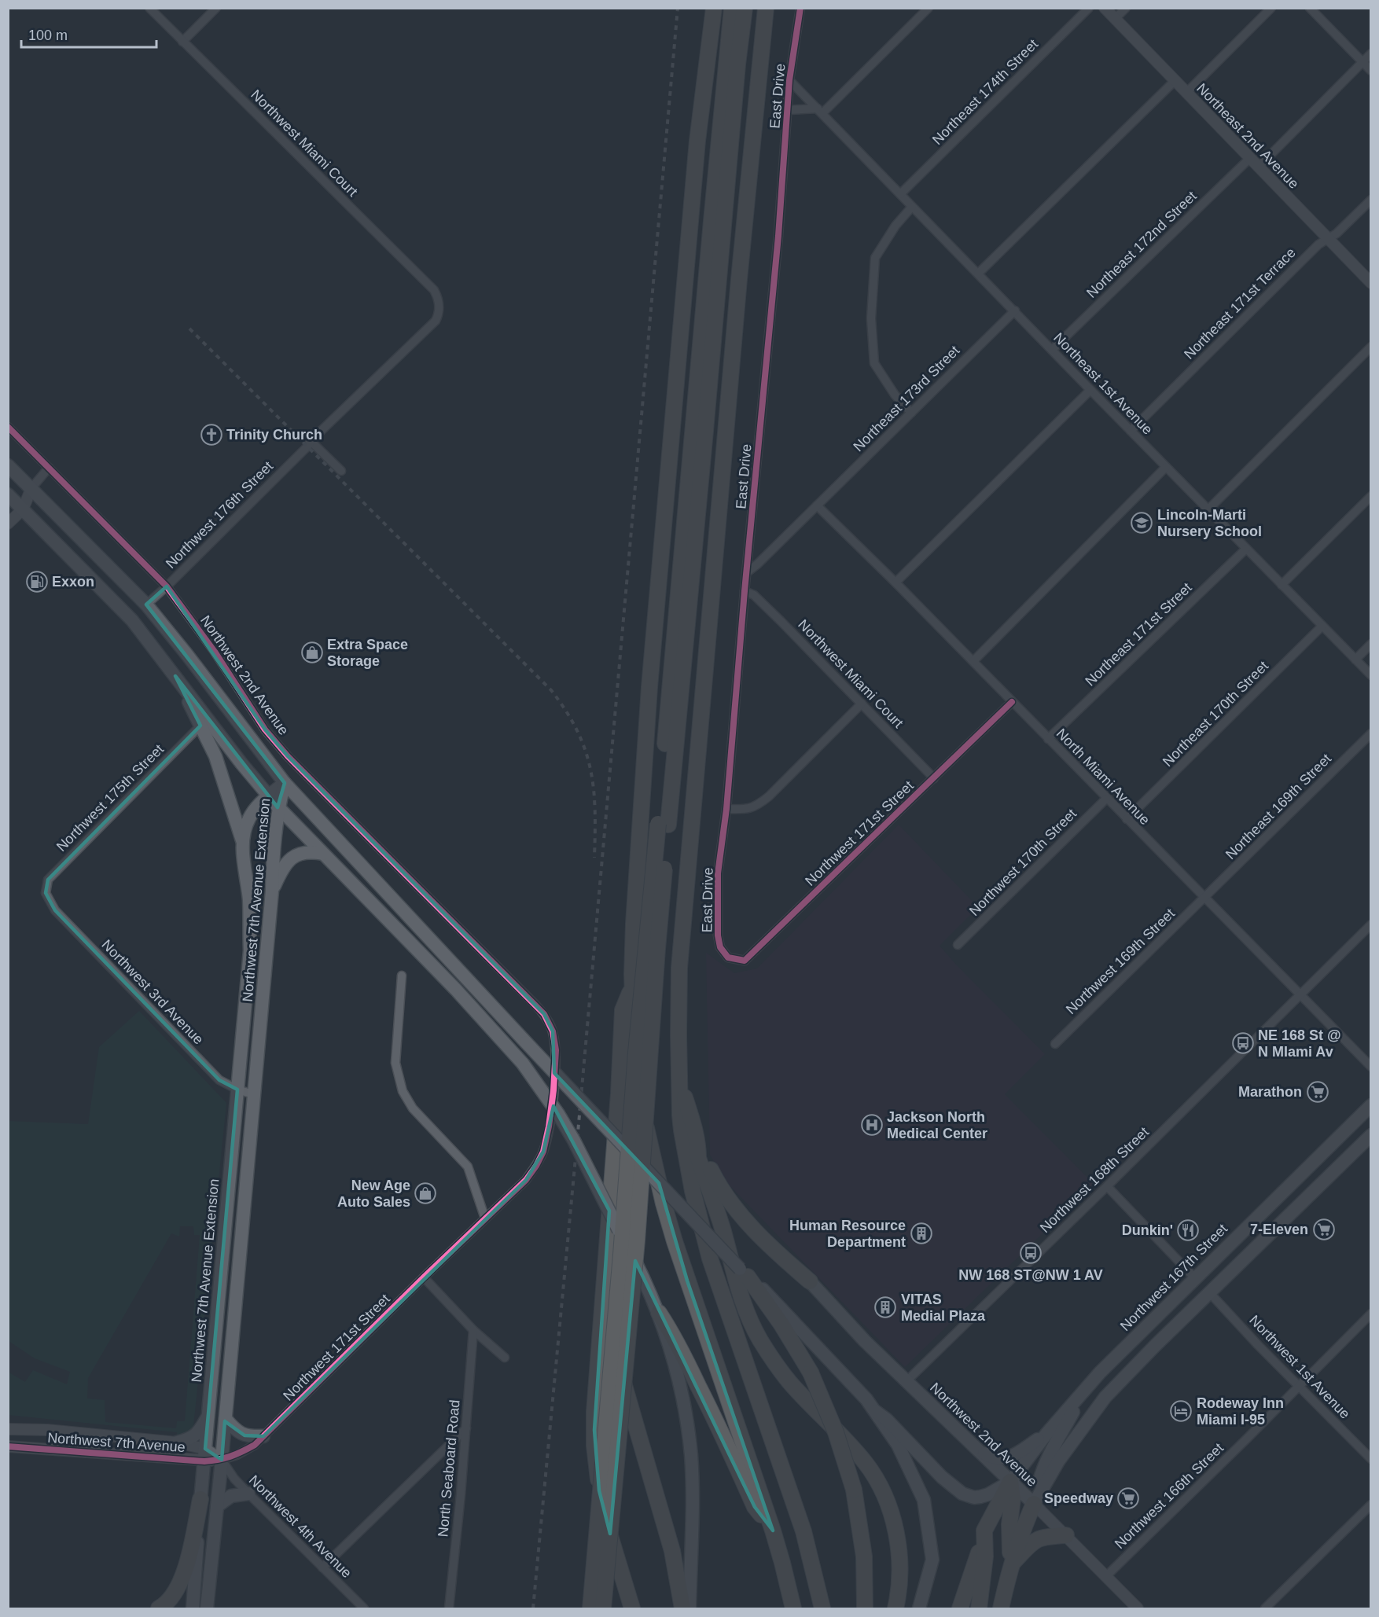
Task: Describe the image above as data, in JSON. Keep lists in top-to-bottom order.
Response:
{
  "streets": {
    "main road": ["Northwest 2nd Avenue", "Northwest 7th Avenue Extension", "Northwest 167th Street"],
    "street": [
      "Northeast 174th Street",
      "East Drive",
      "Northeast 2nd Avenue",
      "Northwest Miami Court",
      "Northeast 172nd Street",
      "Northeast 171st Terrace",
      "Northeast 1st Avenue",
      "Northeast 173rd Street",
      "Northwest 176th Street",
      "Northeast 171st Street",
      "Northeast 170th Street",
      "North Miami Avenue",
      "Northwest 175th Street",
      "Northeast 169th Street",
      "Northwest 171st Street",
      "Northwest 170th Street",
      "Northwest 169th Street",
      "Northwest 3rd Avenue",
      "Northwest 168th Street",
      "Northwest 1st Avenue",
      "Northwest 7th Avenue",
      "North Seaboard Road",
      "Northwest 166th Street",
      "Northwest 4th Avenue"
    ]
  },
  "crossings": [
    ["Northeast 174th Street", "Northeast 1st Avenue"],
    ["East Drive", "Northwest Miami Court"],
    ["East Drive", "Northeast 1st Avenue"],
    ["East Drive", "Northeast 173rd Street"],
    ["East Drive", "Northwest 171st Street"],
    ["Northeast 2nd Avenue", "Northeast 172nd Street"],
    ["Northeast 2nd Avenue", "Northeast 171st Terrace"],
    ["Northwest Miami Court", "Northwest 176th Street"],
    ["Northwest Miami Court", "Northwest 171st Street"],
    ["Northeast 172nd Street", "Northeast 1st Avenue"],
    ["Northeast 171st Terrace", "Northeast 1st Avenue"],
    ["Northeast 1st Avenue", "Northeast 173rd Street"],
    ["Northeast 1st Avenue", "Northeast 171st Street"],
    ["Northeast 1st Avenue", "Northeast 170th Street"],
    ["Northeast 173rd Street", "North Miami Avenue"],
    ["Northwest 176th Street", "Northwest 2nd Avenue"],
    ["Northeast 171st Street", "North Miami Avenue"],
    ["Northwest 2nd Avenue", "Northwest 171st Street"],
    ["Northwest 2nd Avenue", "Northwest 168th Street"],
    ["Northwest 2nd Avenue", "Northwest 167th Street"],
    ["Northwest 2nd Avenue", "Northwest 166th Street"],
    ["Northeast 170th Street", "North Miami Avenue"],
    ["North Miami Avenue", "Northeast 169th Street"],
    ["North Miami Avenue", "Northwest 171st Street"],
    ["North Miami Avenue", "Northwest 170th Street"],
    ["North Miami Avenue", "Northwest 169th Street"],
    ["North Miami Avenue", "Northwest 168th Street"],
    ["Northwest 175th Street", "Northwest 3rd Avenue"],
    ["Northeast 169th Street", "Northwest 169th Street"],
    ["Northwest 171st Street", "Northwest 7th Avenue Extension"],
    ["Northwest 171st Street", "Northwest 7th Avenue"],
    ["Northwest 171st Street", "Northwest 4th Avenue"],
    ["Northwest 7th Avenue Extension", "Northwest 3rd Avenue"],
    ["Northwest 7th Avenue Extension", "Northwest 7th Avenue"],
    ["Northwest 7th Avenue Extension", "Northwest 4th Avenue"],
    ["Northwest 1st Avenue", "Northwest 166th Street"],
    ["Northwest 7th Avenue", "Northwest 4th Avenue"]
  ],
  "places": {
    "church": ["Trinity Church"],
    "school or university": ["Lincoln-Marti Nursery School"],
    "fuel station": ["Exxon"],
    "shop": ["Extra Space Storage", "New Age Auto Sales"],
    "bus stop": ["NE 168 St @ N MIami Av", "NW 168 ST@NW 1 AV"],
    "supermarket": ["Marathon", "7-Eleven", "Speedway"],
    "hospital": ["Jackson North Medical Center"],
    "restaurant": ["Dunkin'"],
    "building": ["Human Resource Department", "VITAS Medial Plaza"],
    "hotel": ["Rodeway Inn Miami I-95"]
  },
  "scale_bar": "100 m"
}
